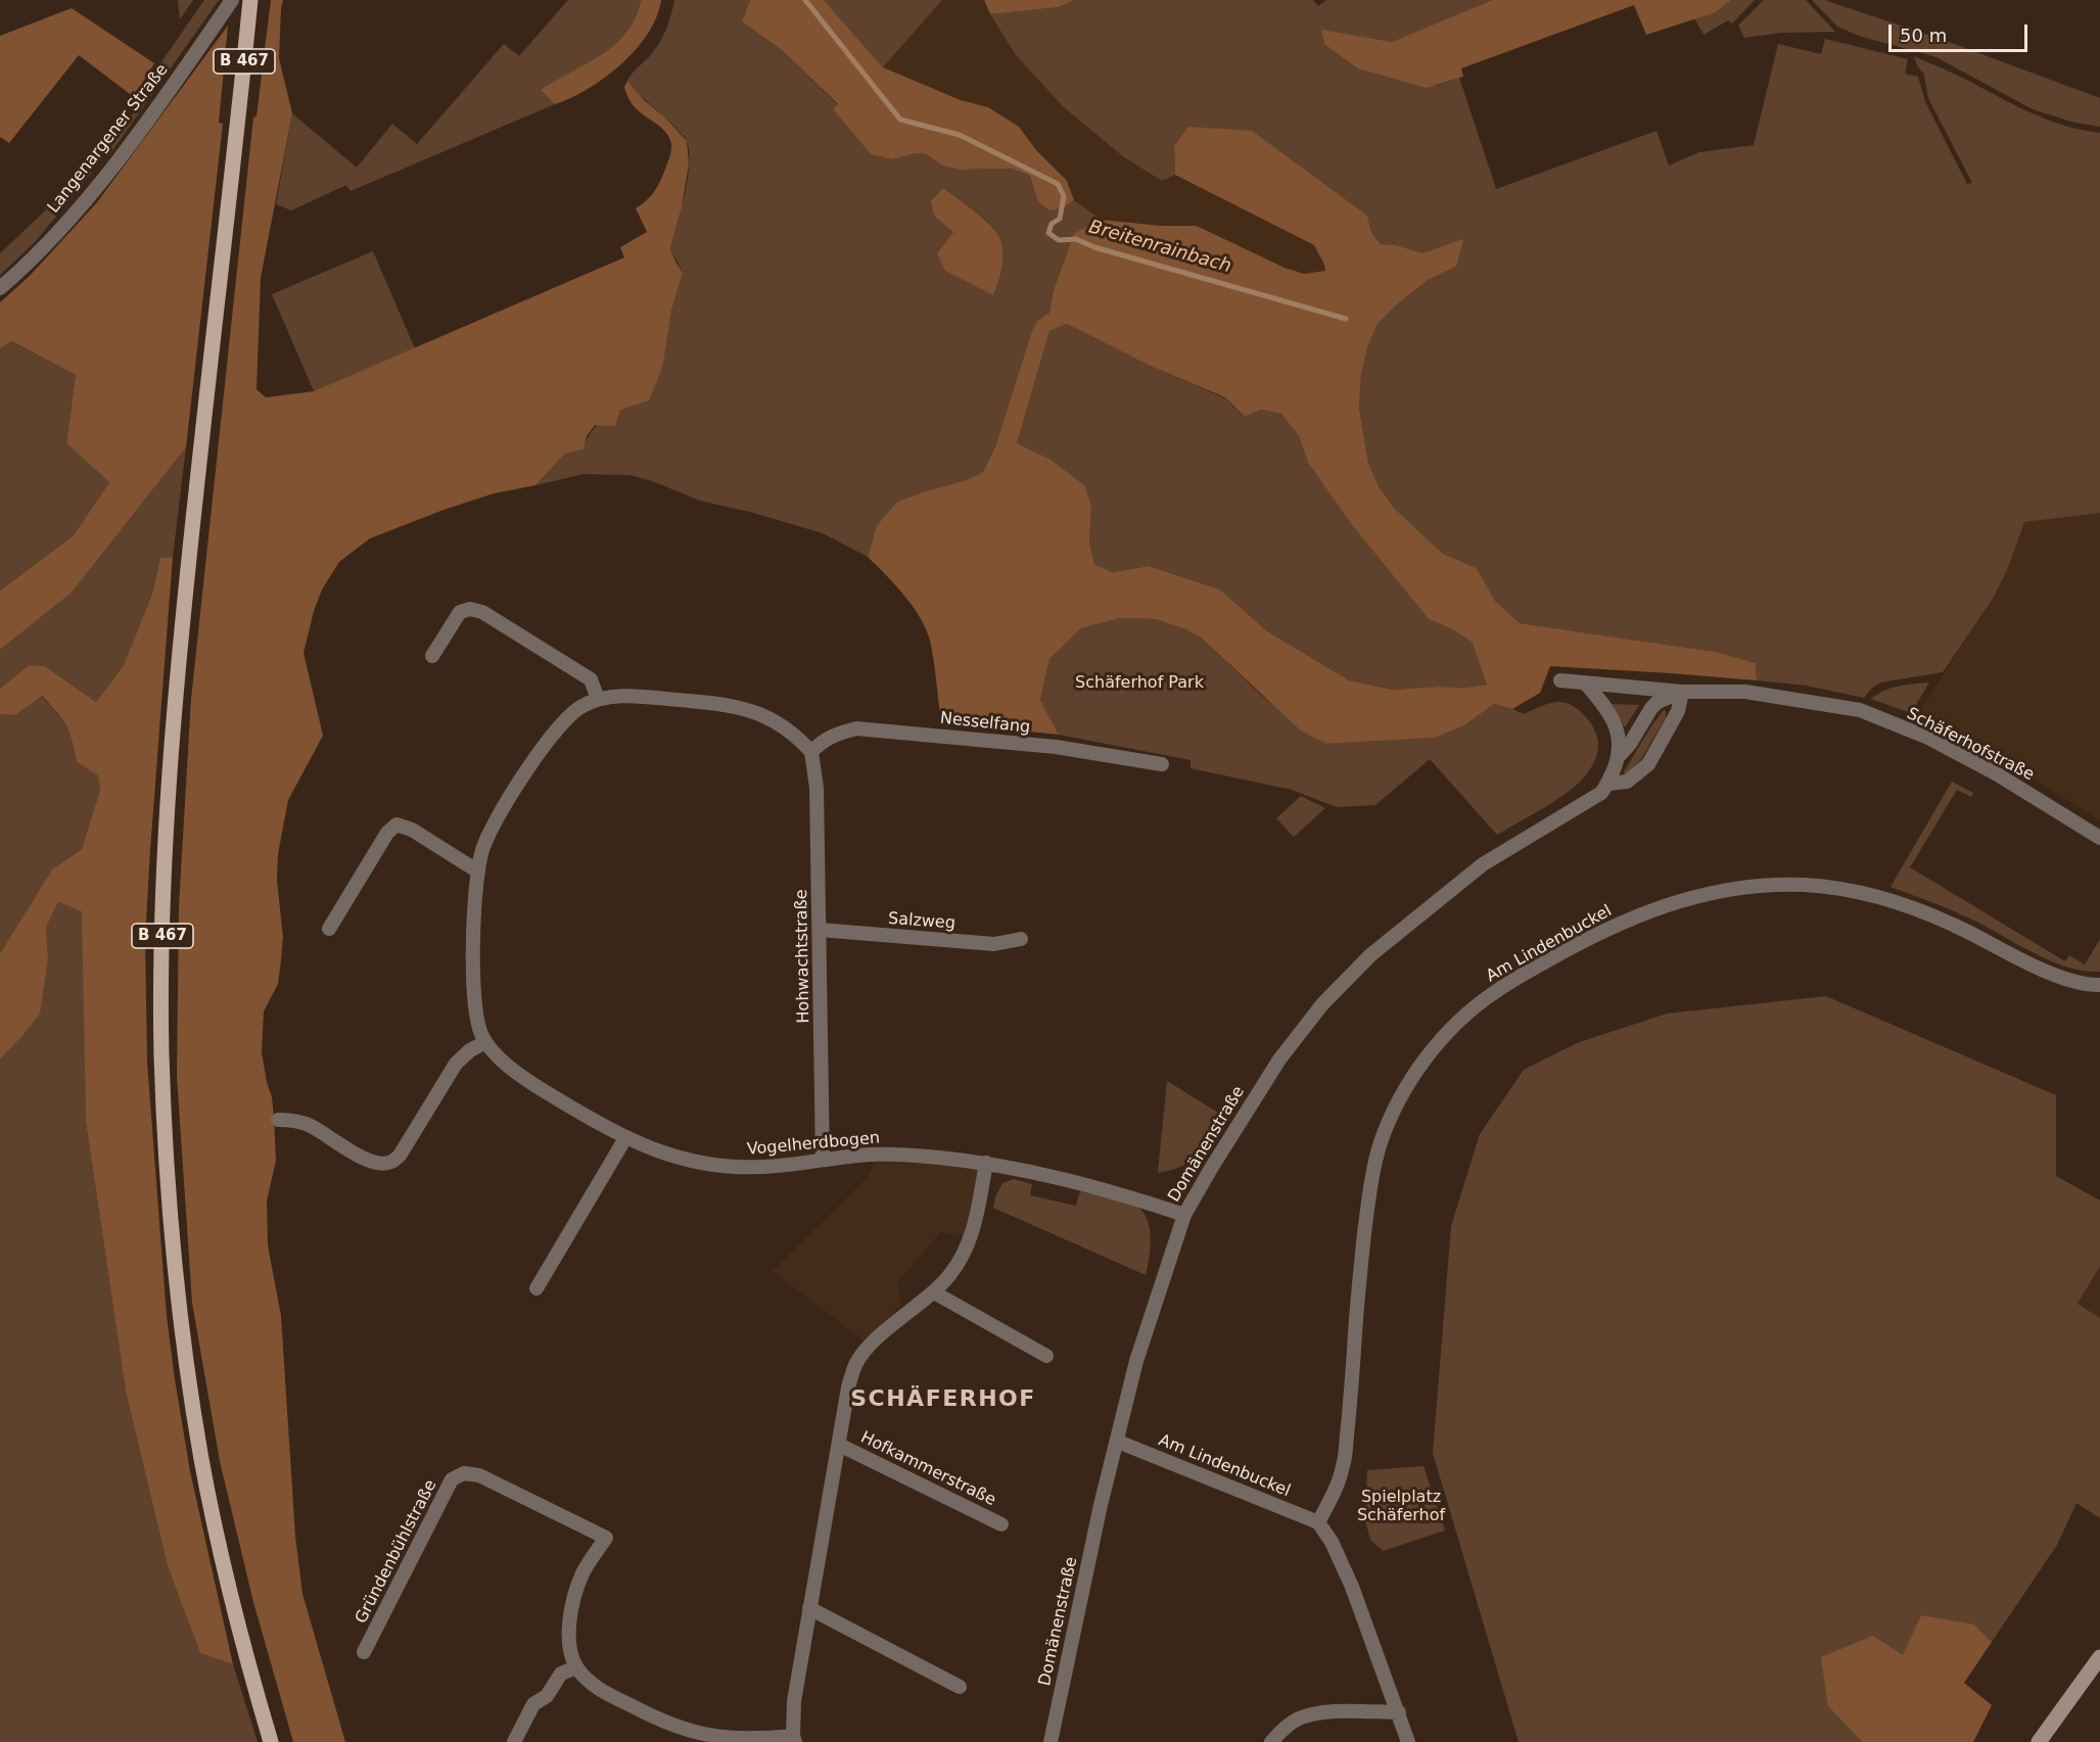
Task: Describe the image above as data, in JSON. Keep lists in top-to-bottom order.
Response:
{
  "streets": {
    "main road": ["B 467"],
    "street": [
      "Langenargener Straße",
      "Nesselfang",
      "Schäferhofstraße",
      "Salzweg",
      "Am Lindenbuckel",
      "Hohwachtstraße",
      "Vogelherdbogen",
      "Domänenstraße",
      "Hofkammerstraße",
      "Gründenbühlstraße"
    ]
  },
  "crossings": [
    ["Nesselfang", "Hohwachtstraße"],
    ["Schäferhofstraße", "Domänenstraße"],
    ["Salzweg", "Hohwachtstraße"],
    ["Am Lindenbuckel", "Domänenstraße"],
    ["Hohwachtstraße", "Vogelherdbogen"],
    ["Vogelherdbogen", "Domänenstraße"],
    ["Vogelherdbogen", "Hofkammerstraße"]
  ],
  "districts": ["SCHÄFERHOF"],
  "water": ["Breitenrainbach"],
  "parks": ["Schäferhof Park", "Spielplatz Schäferhof"],
  "scale_bar": "50 m"
}
